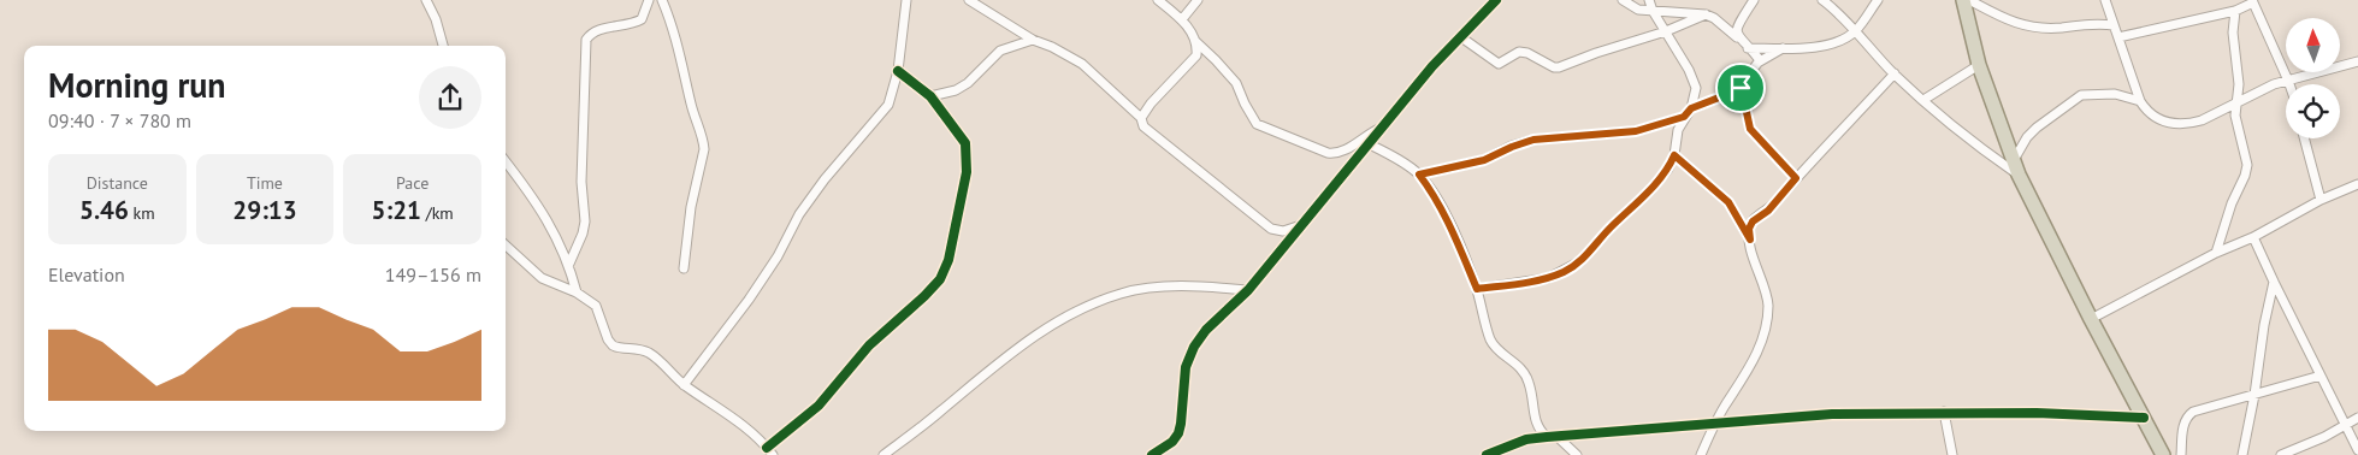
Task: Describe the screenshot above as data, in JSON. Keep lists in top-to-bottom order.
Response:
{
  "north": "top",
  "page": {
    "heading": ["Morning run", "09:40 · 7 × 780 m"],
    "stats": [
      ["Distance", "5.46 km"],
      ["Time", "29:13"],
      ["Pace", "5:21 /km"]
    ],
    "chart": ["Elevation", "149–156 m"]
  }
}
